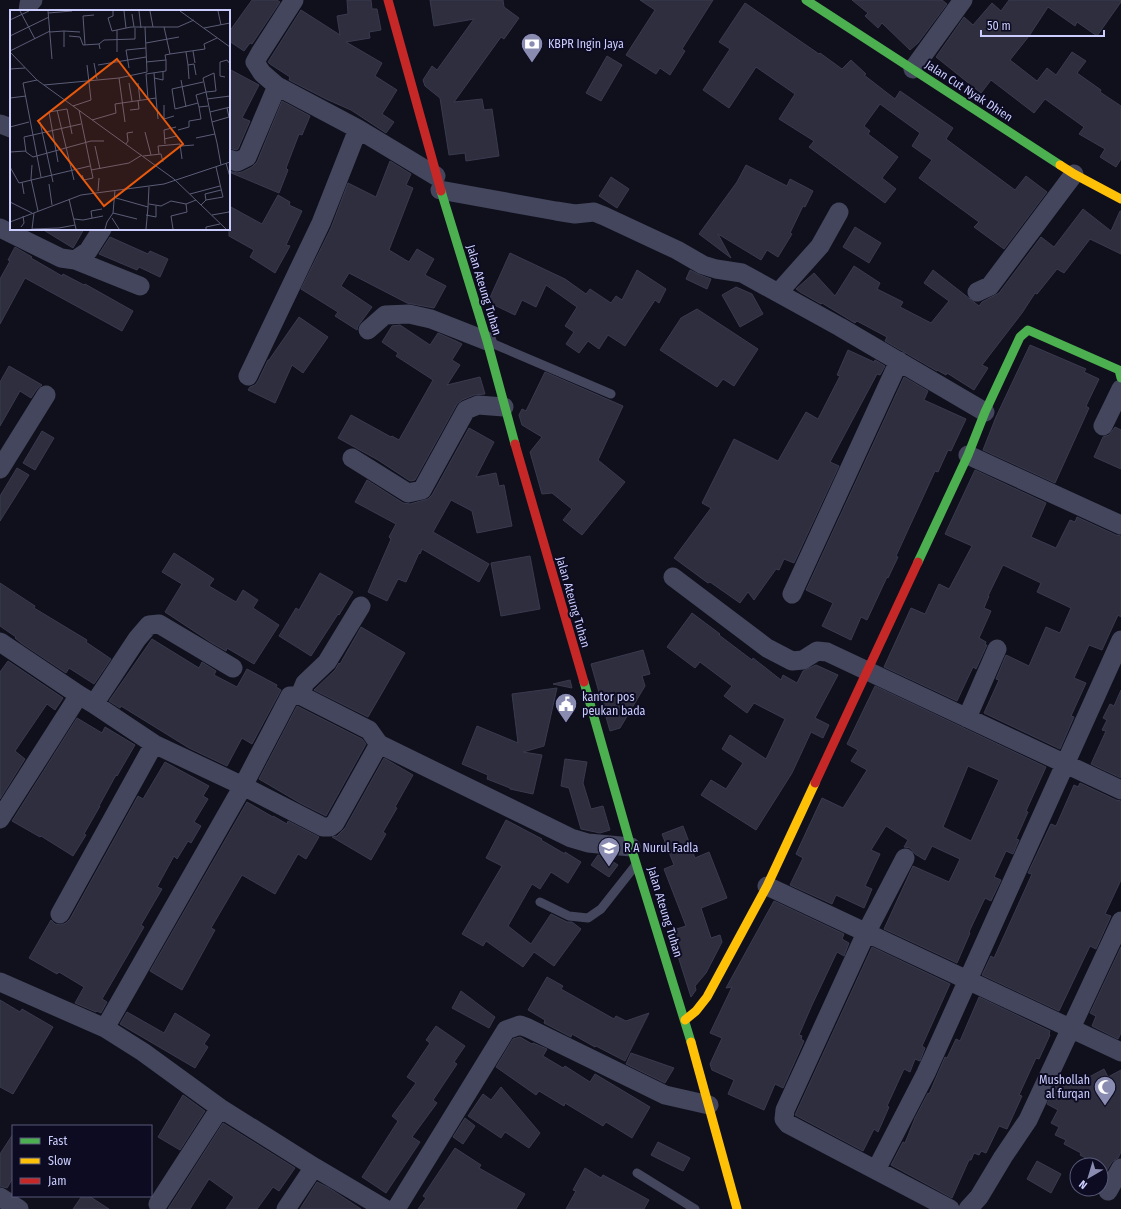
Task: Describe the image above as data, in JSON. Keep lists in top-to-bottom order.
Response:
{
  "streets": {
    "main road": ["Jalan Cut Nyak Dhien", "Jalan Ateung Tuhan"]
  },
  "places": {
    "bank": ["KBPR Ingin Jaya"],
    "public building": ["kantor pos peukan bada"],
    "school or university": ["R A Nurul Fadla"],
    "mosque": ["Mushollah al furqan"]
  },
  "legend": ["Fast", "Slow", "Jam"],
  "scale_bar": "50 m",
  "north": "bottom left"
}
